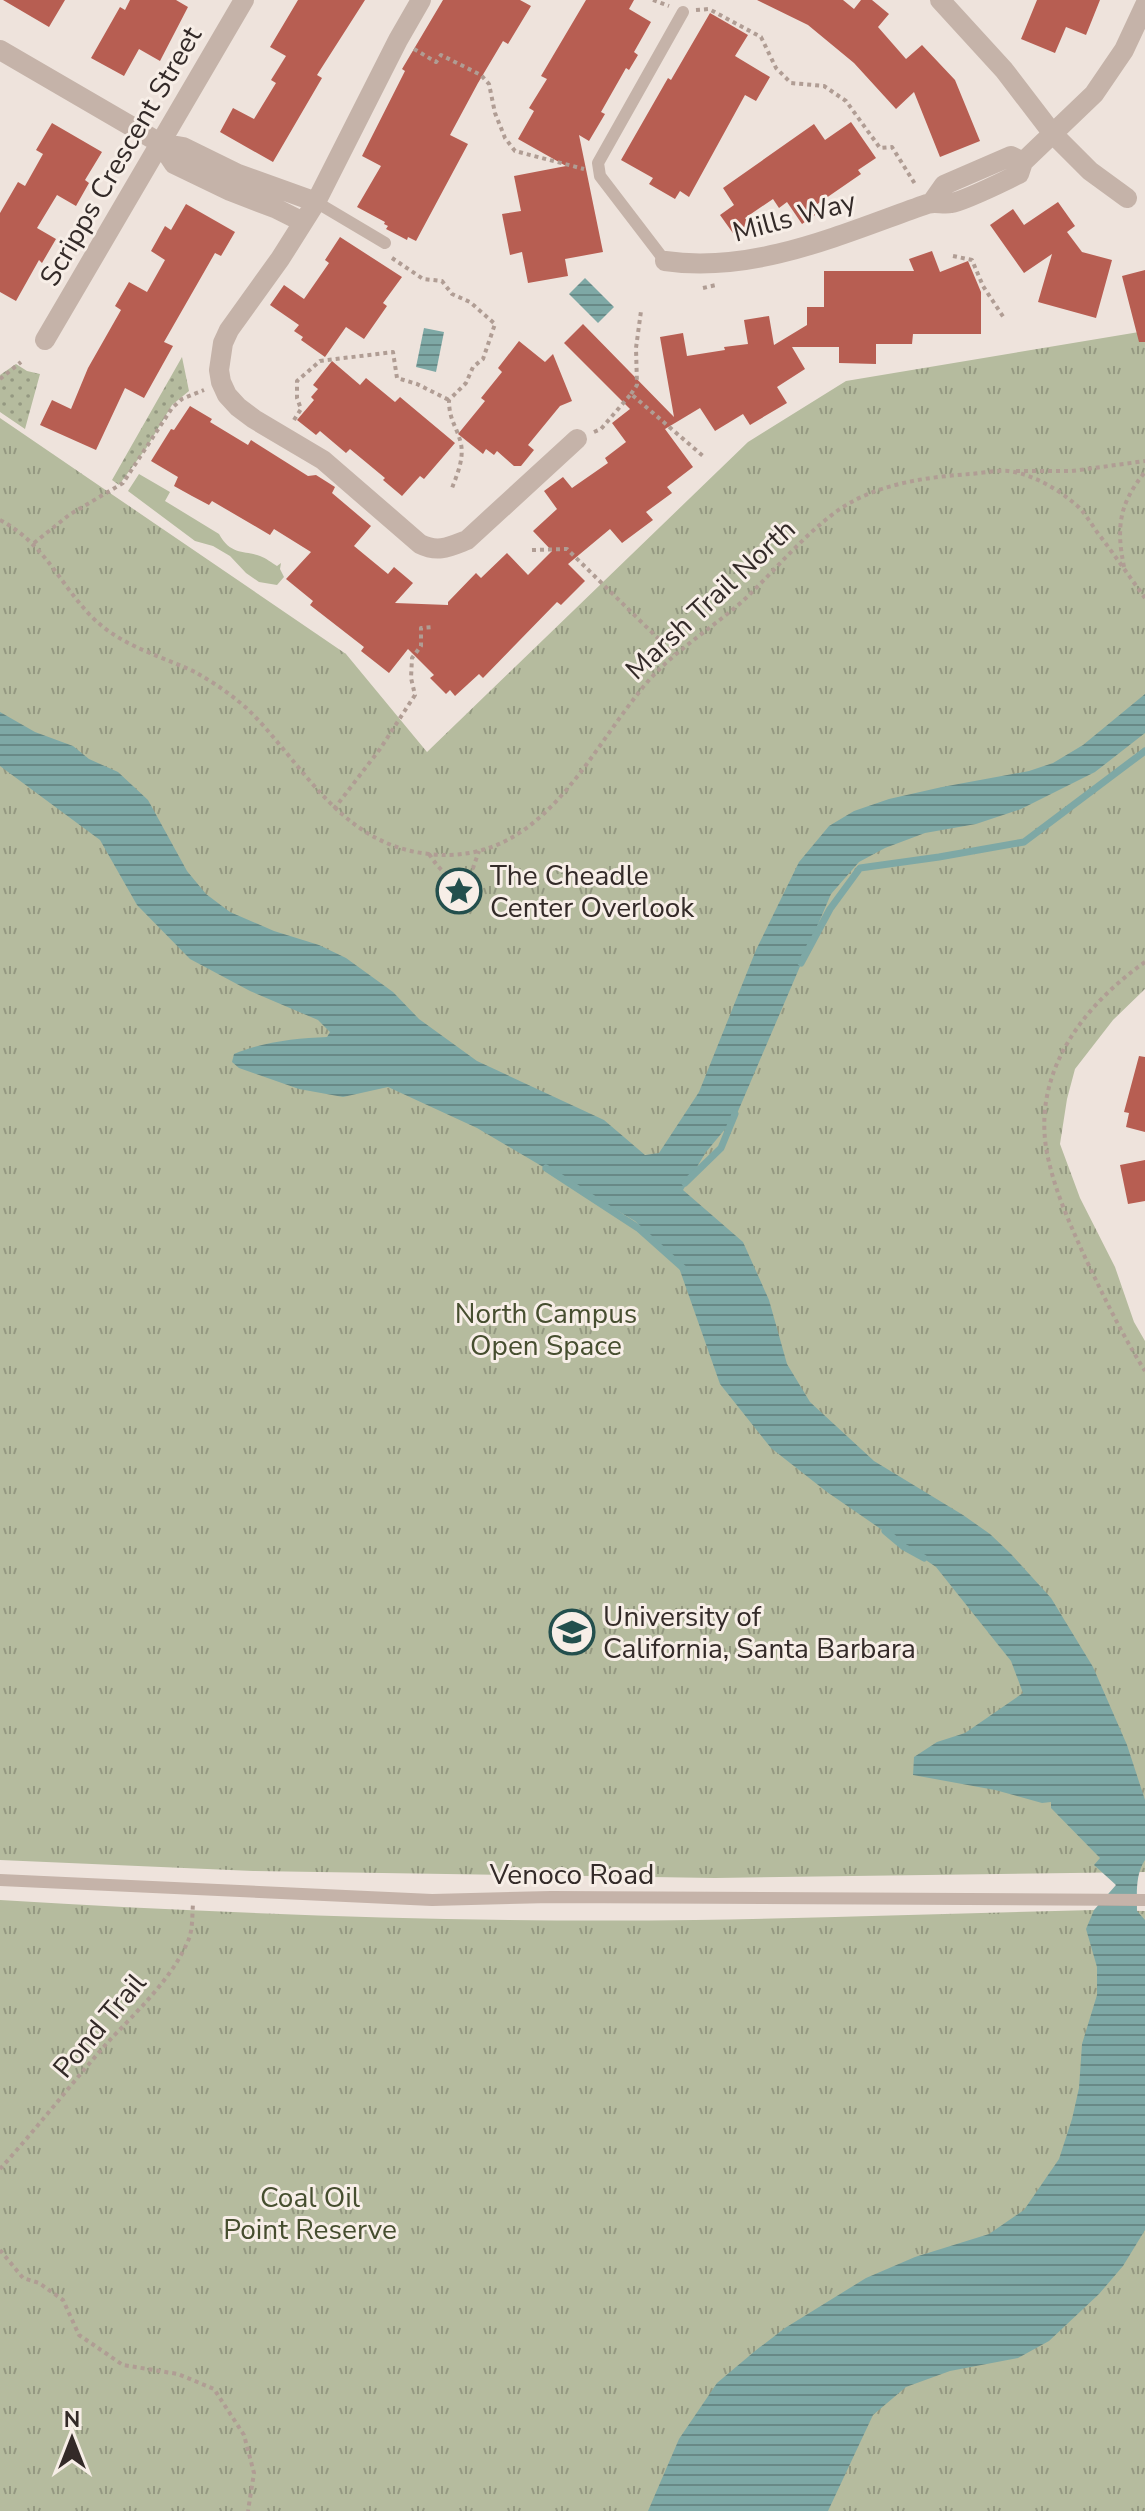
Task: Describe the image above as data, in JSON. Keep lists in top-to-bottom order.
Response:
{
  "streets": {
    "street": ["Scripps Crescent Street", "Mills Way"],
    "lane": ["Venoco Road"],
    "path": ["Marsh Trail North", "Pond Trail"]
  },
  "crossings": [
    ["Venoco Road", "Pond Trail"]
  ],
  "parks": ["North Campus Open Space", "Coal Oil Point Reserve"],
  "places": {
    "place": ["The Cheadle Center Overlook"],
    "school or university": ["University of California, Santa Barbara"]
  },
  "north": "top"
}
